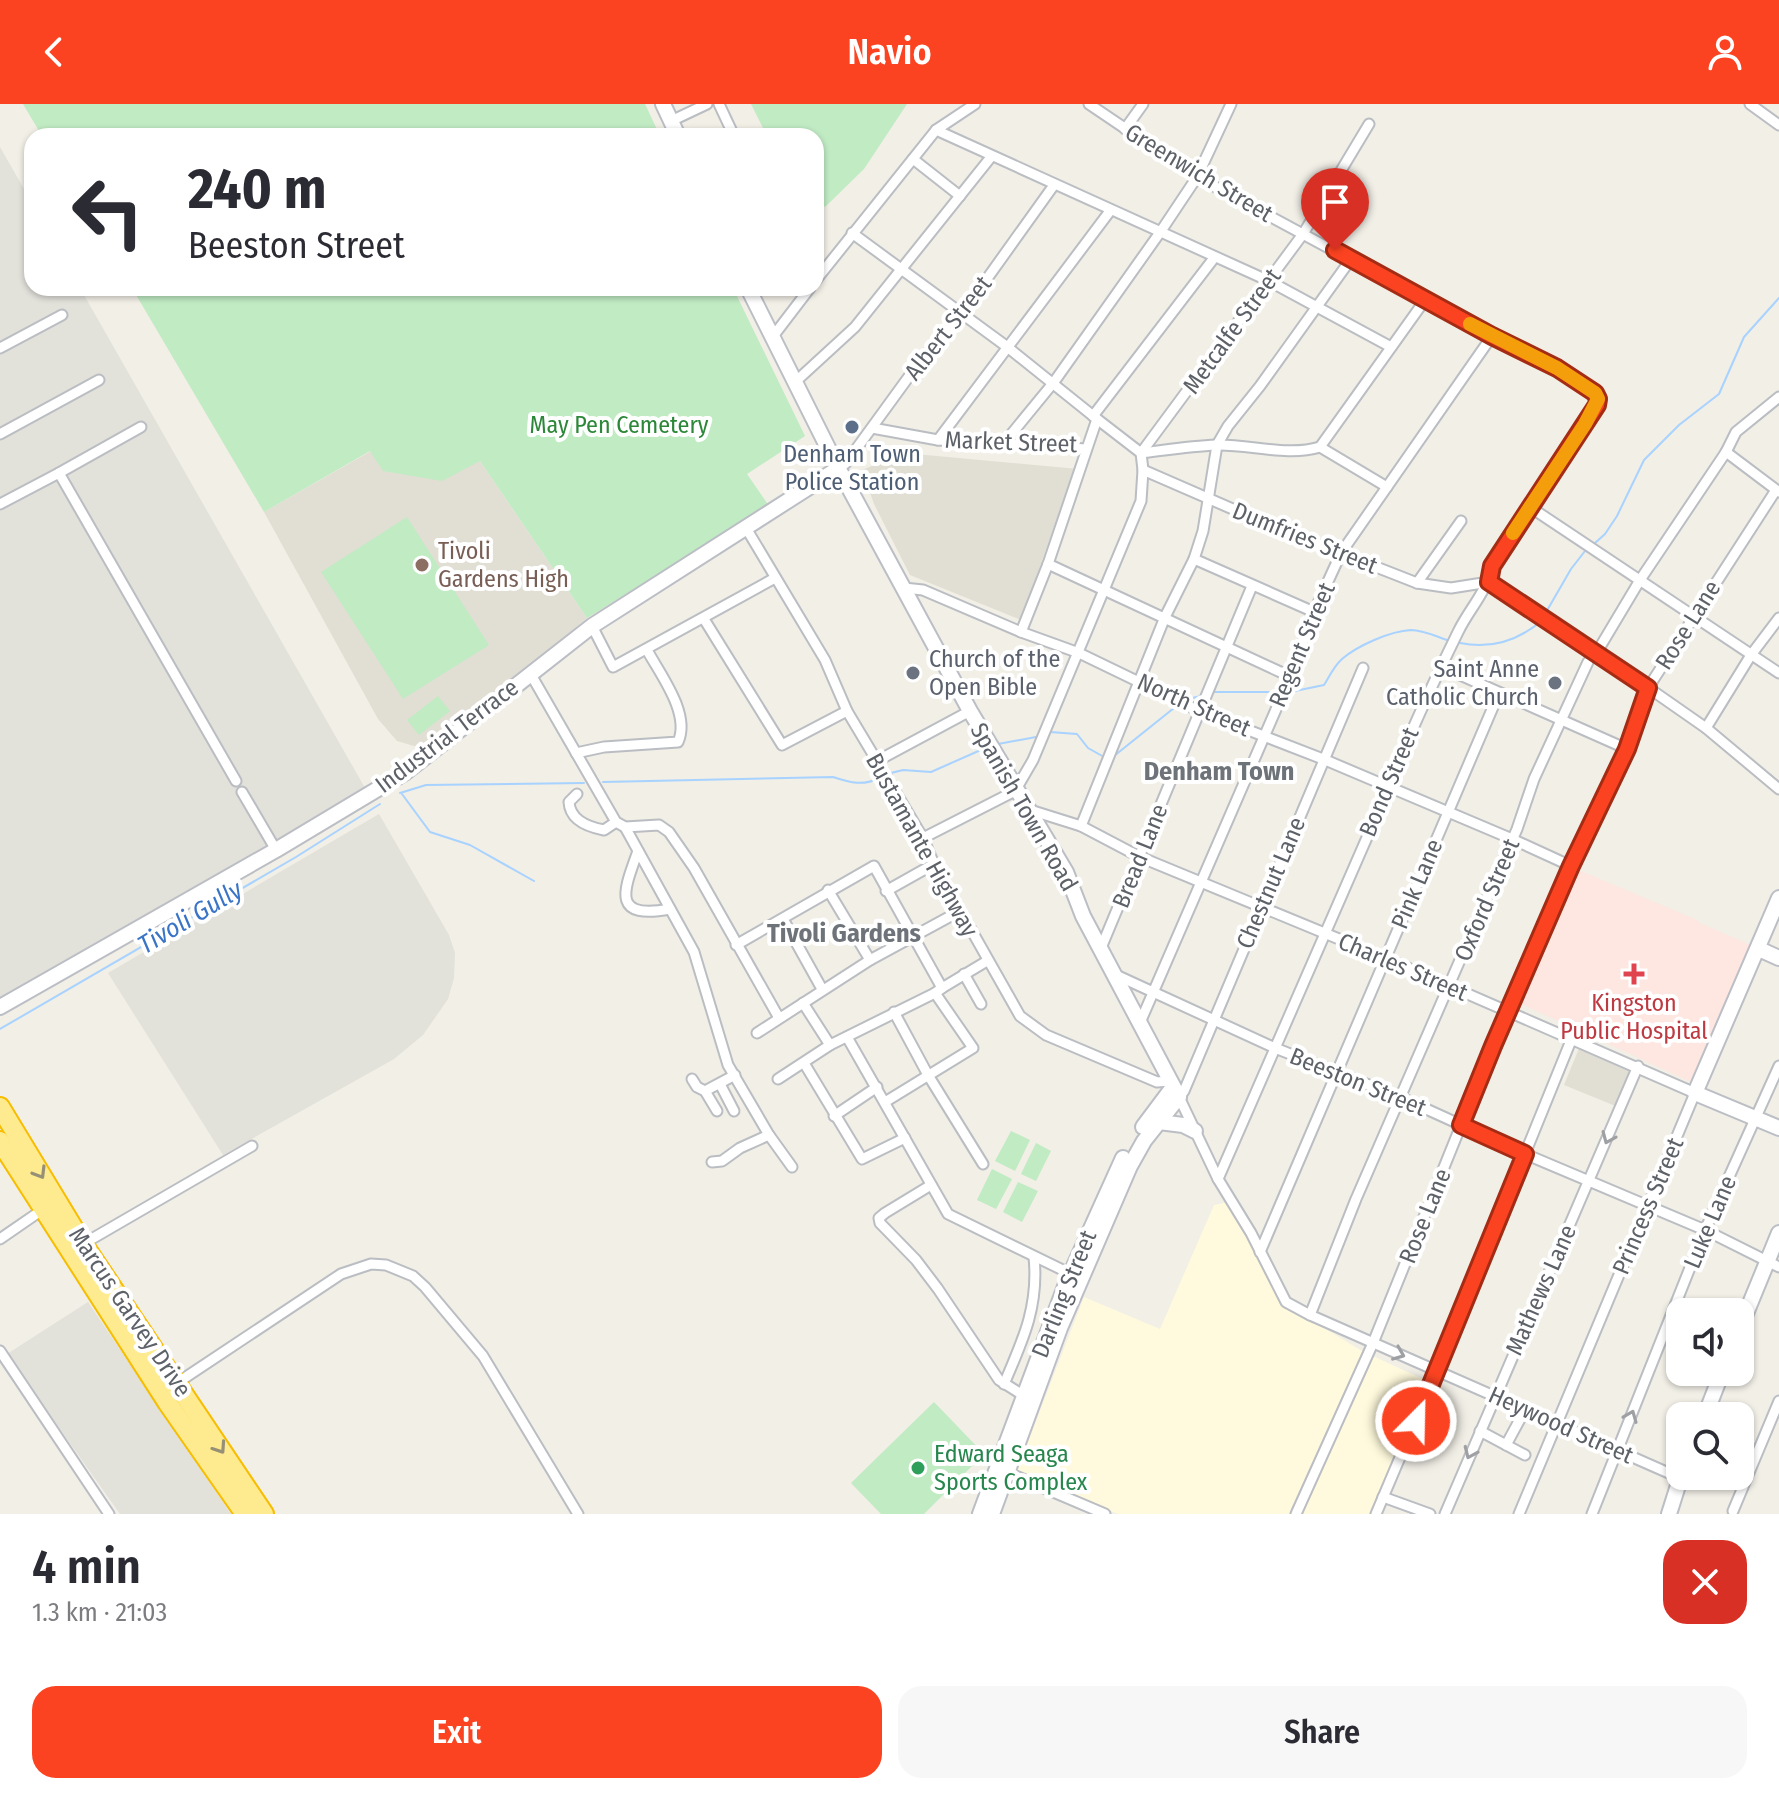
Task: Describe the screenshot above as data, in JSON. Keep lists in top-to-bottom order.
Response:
{
  "streets": {
    "highway": ["Marcus Garvey Drive"],
    "street": [
      "Greenwich Street",
      "Albert Street",
      "Metcalfe Street",
      "Market Street",
      "Dumfries Street",
      "Rose Lane",
      "Regent Street",
      "North Street",
      "Industrial Terrace",
      "Bond Street",
      "Spanish Town Road",
      "Bustamante Highway",
      "Bread Lane",
      "Chestnut Lane",
      "Pink Lane",
      "Oxford Street",
      "Charles Street",
      "Beeston Street",
      "Princess Street",
      "Luke Lane",
      "Mathews Lane",
      "Darling Street",
      "Heywood Street"
    ]
  },
  "crossings": [
    ["Greenwich Street", "Metcalfe Street"],
    ["Greenwich Street", "Regent Street"],
    ["Greenwich Street", "Bond Street"],
    ["Albert Street", "Market Street"],
    ["Albert Street", "Industrial Terrace"],
    ["Albert Street", "Spanish Town Road"],
    ["Metcalfe Street", "Market Street"],
    ["Dumfries Street", "Regent Street"],
    ["Dumfries Street", "Bond Street"],
    ["Rose Lane", "North Street"],
    ["Rose Lane", "Charles Street"],
    ["Rose Lane", "Beeston Street"],
    ["Rose Lane", "Heywood Street"],
    ["Regent Street", "North Street"],
    ["Regent Street", "Spanish Town Road"],
    ["Regent Street", "Charles Street"],
    ["Regent Street", "Beeston Street"],
    ["North Street", "Bond Street"],
    ["North Street", "Spanish Town Road"],
    ["North Street", "Bread Lane"],
    ["North Street", "Chestnut Lane"],
    ["North Street", "Pink Lane"],
    ["North Street", "Oxford Street"],
    ["Industrial Terrace", "Spanish Town Road"],
    ["Industrial Terrace", "Bustamante Highway"],
    ["Bond Street", "Spanish Town Road"],
    ["Bond Street", "Charles Street"],
    ["Bond Street", "Beeston Street"],
    ["Spanish Town Road", "Bustamante Highway"],
    ["Spanish Town Road", "Bread Lane"],
    ["Spanish Town Road", "Chestnut Lane"],
    ["Spanish Town Road", "Pink Lane"],
    ["Spanish Town Road", "Oxford Street"],
    ["Spanish Town Road", "Charles Street"],
    ["Spanish Town Road", "Beeston Street"],
    ["Spanish Town Road", "Darling Street"],
    ["Spanish Town Road", "Heywood Street"],
    ["Bustamante Highway", "Chestnut Lane"],
    ["Bustamante Highway", "Darling Street"],
    ["Bread Lane", "Charles Street"],
    ["Chestnut Lane", "Charles Street"],
    ["Chestnut Lane", "Beeston Street"],
    ["Chestnut Lane", "Darling Street"],
    ["Pink Lane", "Charles Street"],
    ["Pink Lane", "Beeston Street"],
    ["Oxford Street", "Charles Street"],
    ["Oxford Street", "Beeston Street"],
    ["Oxford Street", "Heywood Street"],
    ["Charles Street", "Princess Street"],
    ["Charles Street", "Luke Lane"],
    ["Charles Street", "Mathews Lane"],
    ["Beeston Street", "Princess Street"],
    ["Beeston Street", "Luke Lane"],
    ["Beeston Street", "Mathews Lane"],
    ["Princess Street", "Heywood Street"],
    ["Luke Lane", "Heywood Street"],
    ["Mathews Lane", "Heywood Street"]
  ],
  "one_way": ["Luke Lane"],
  "districts": ["Denham Town", "Tivoli Gardens"],
  "water": ["Tivoli Gully"],
  "parks": ["May Pen Cemetery"],
  "places": {
    "other": [
      "Denham Town Police Station",
      "Tivoli Gardens High",
      "Church of the Open Bible",
      "Saint Anne Catholic Church",
      "Edward Seaga Sports Complex"
    ],
    "health": ["Kingston Public Hospital"]
  },
  "page": {
    "header": "Navio",
    "turn": ["240 m", "Beeston Street"],
    "heading": ["4 min", "1.3 km · 21:03"],
    "buttons": ["Exit", "Share"]
  }
}
